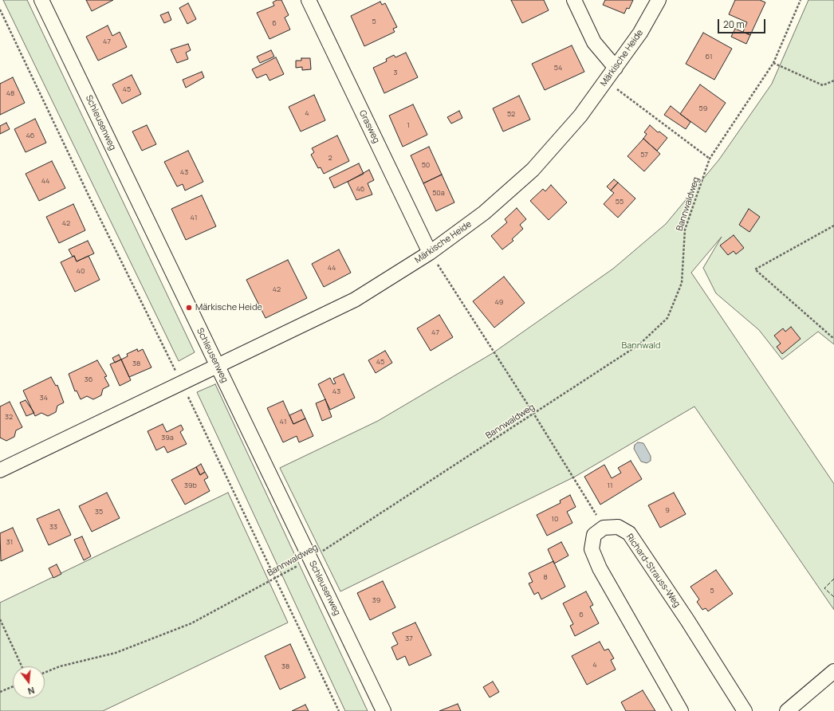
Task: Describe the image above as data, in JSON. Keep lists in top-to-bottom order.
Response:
{
  "streets": {
    "street": [
      "Märkische Heide",
      "Schleusenweg",
      "Grasweg",
      "Richard-Strauss-Weg"
    ],
    "path": ["Bannwaldweg"]
  },
  "crossings": [
    ["Märkische Heide", "Schleusenweg"],
    ["Märkische Heide", "Grasweg"],
    ["Schleusenweg", "Bannwaldweg"]
  ],
  "parks": ["Bannwald"],
  "places": ["Märkische Heide"],
  "house_numbers": [
    "5",
    "6",
    "47",
    "61",
    "54",
    "3",
    "45",
    "48",
    "59",
    "4",
    "52",
    "1",
    "46",
    "57",
    "2",
    "50",
    "43",
    "44",
    "46",
    "50a",
    "55",
    "41",
    "42",
    "44",
    "40",
    "42",
    "49",
    "47",
    "45",
    "38",
    "36",
    "43",
    "34",
    "32",
    "41",
    "39a",
    "39b",
    "11",
    "9",
    "35",
    "10",
    "33",
    "31",
    "8",
    "5",
    "39",
    "6",
    "37",
    "4",
    "38"
  ],
  "scale_bar": "20 m",
  "north": "bottom"
}
